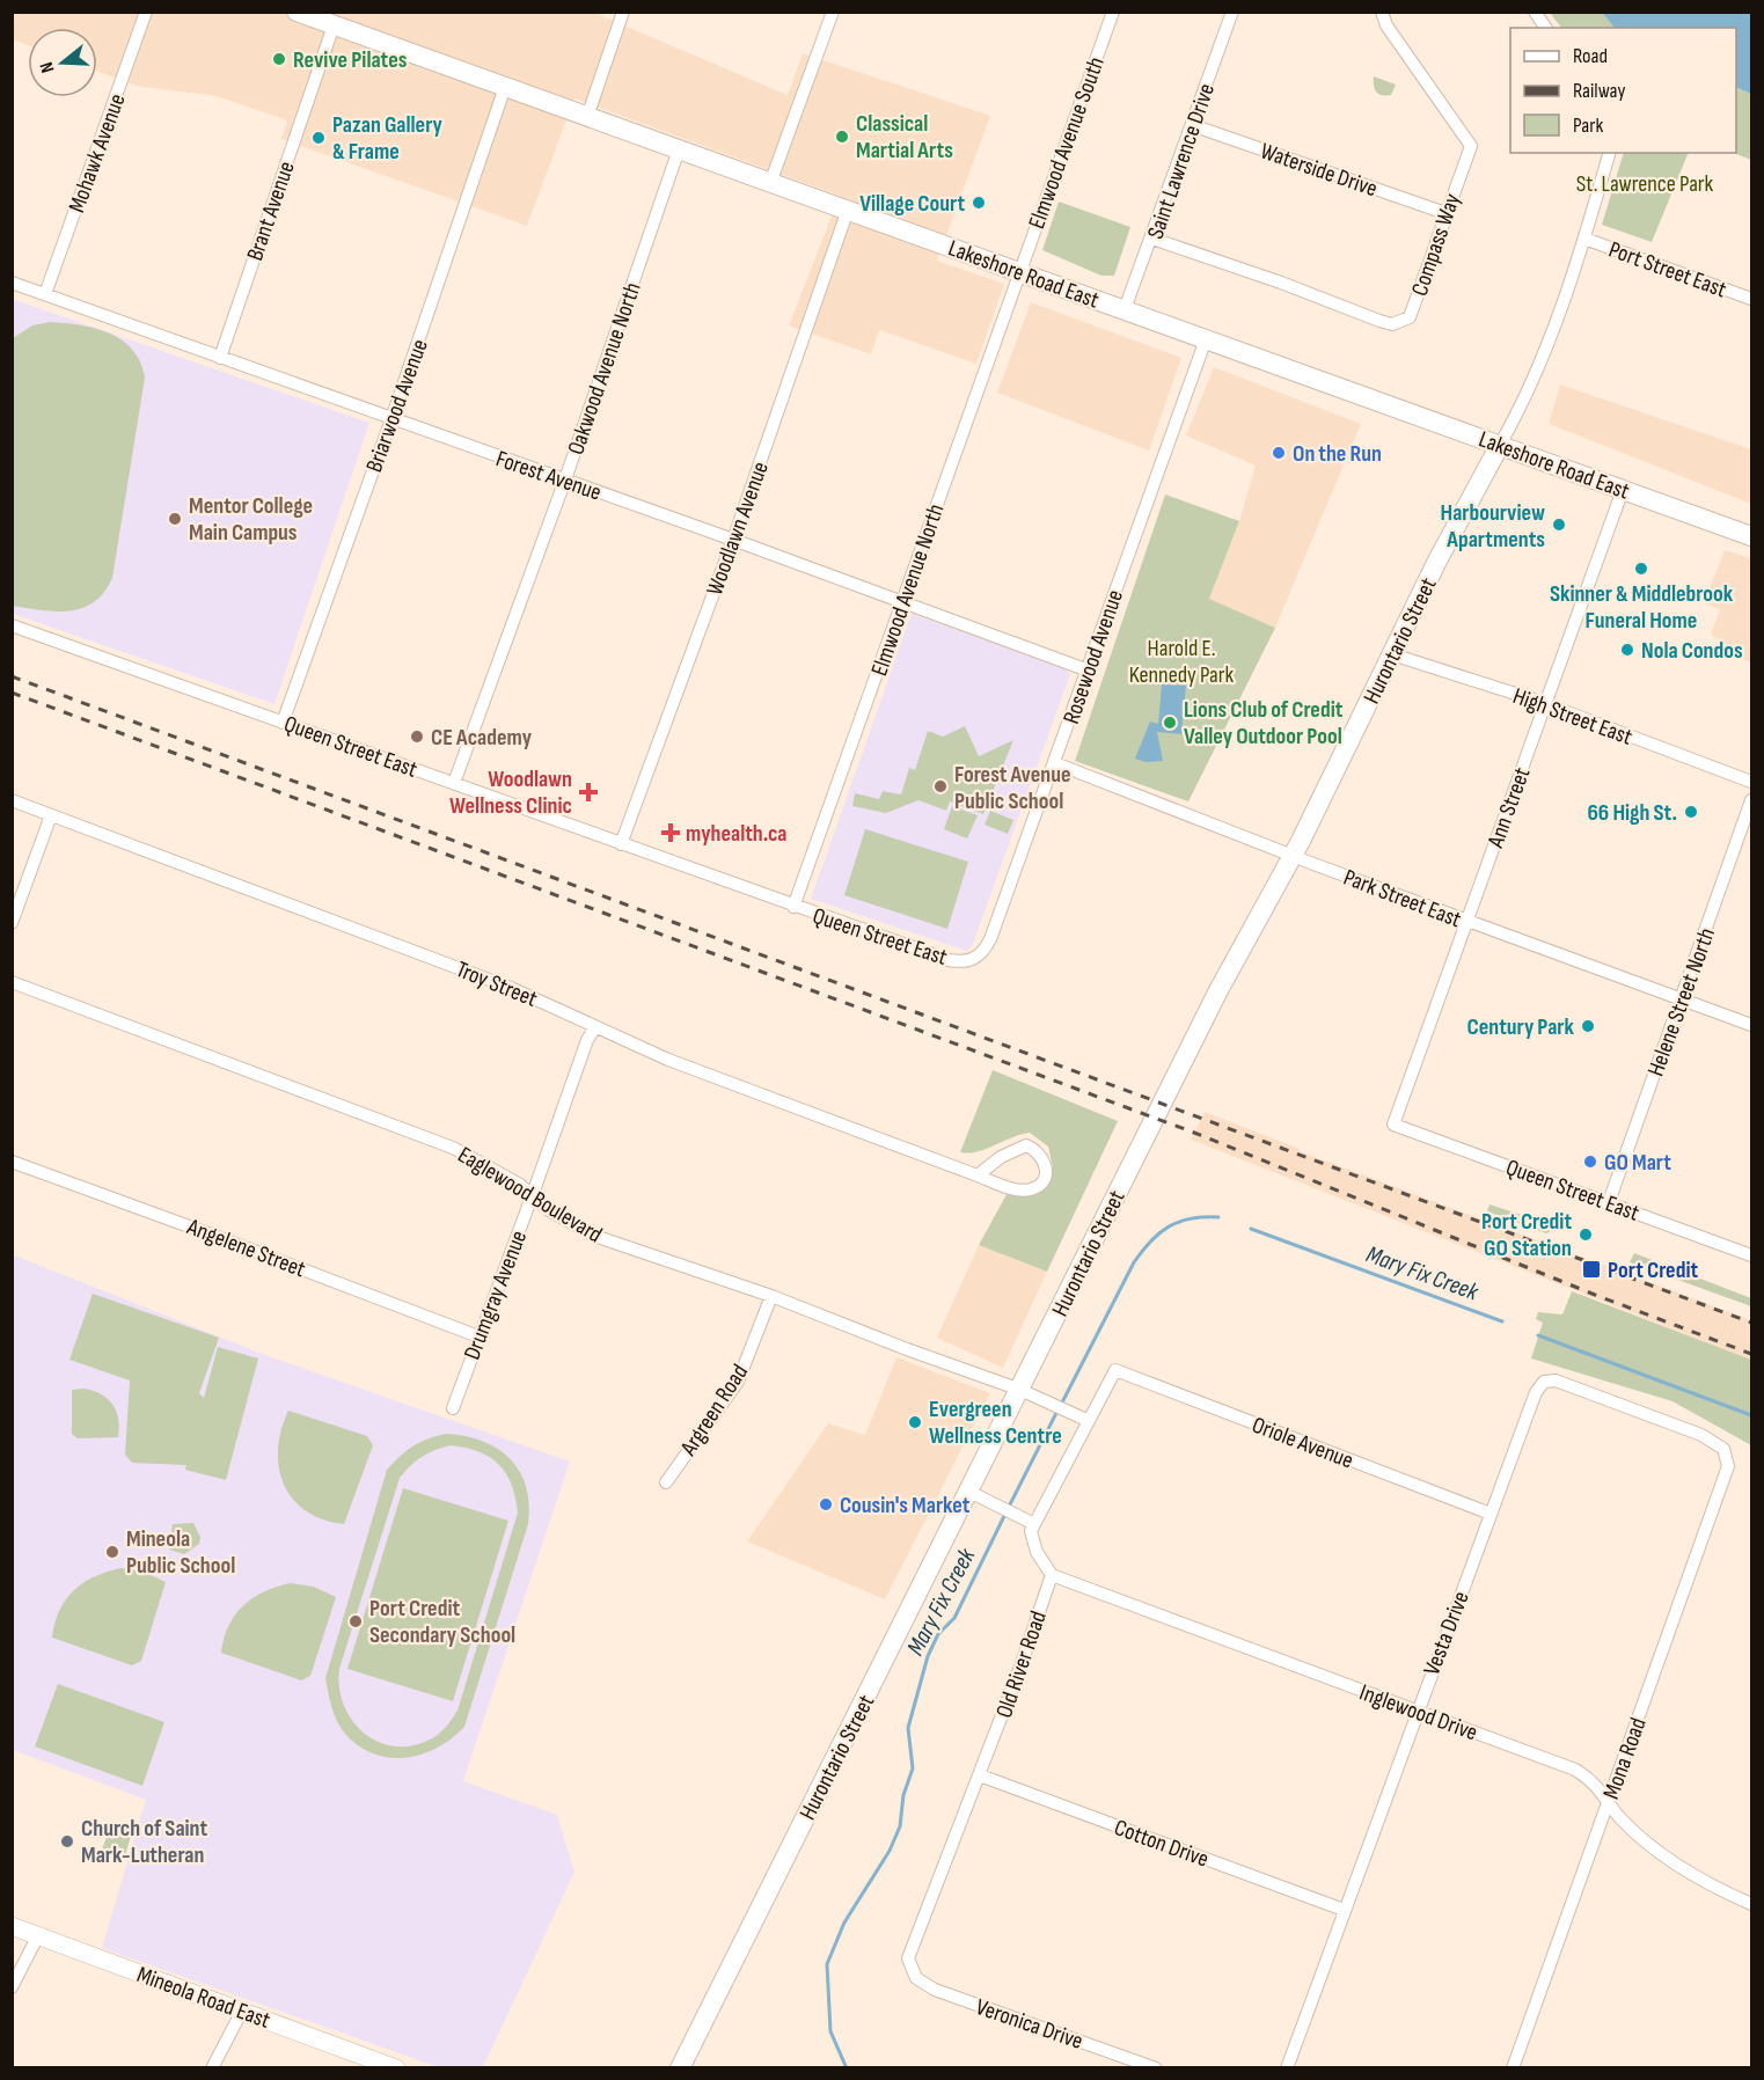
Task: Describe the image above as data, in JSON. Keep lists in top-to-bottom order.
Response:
{
  "streets": {
    "main road": ["Lakeshore Road East", "Hurontario Street"],
    "street": [
      "Elmwood Avenue South",
      "Mohawk Avenue",
      "Saint Lawrence Drive",
      "Waterside Drive",
      "Brant Avenue",
      "Compass Way",
      "Port Street East",
      "Oakwood Avenue North",
      "Briarwood Avenue",
      "Forest Avenue",
      "Woodlawn Avenue",
      "Elmwood Avenue North",
      "Rosewood Avenue",
      "High Street East",
      "Queen Street East",
      "Ann Street",
      "Park Street East",
      "Troy Street",
      "Helene Street North",
      "Eaglewood Boulevard",
      "Angelene Street",
      "Drumgray Avenue",
      "Argreen Road",
      "Oriole Avenue",
      "Vesta Drive",
      "Old River Road",
      "Inglewood Drive",
      "Mona Road",
      "Cotton Drive",
      "Mineola Road East",
      "Veronica Drive"
    ]
  },
  "crossings": [
    ["Elmwood Avenue South", "Lakeshore Road East"],
    ["Elmwood Avenue South", "Elmwood Avenue North"],
    ["Mohawk Avenue", "Forest Avenue"],
    ["Saint Lawrence Drive", "Waterside Drive"],
    ["Saint Lawrence Drive", "Compass Way"],
    ["Saint Lawrence Drive", "Lakeshore Road East"],
    ["Waterside Drive", "Compass Way"],
    ["Brant Avenue", "Lakeshore Road East"],
    ["Brant Avenue", "Forest Avenue"],
    ["Lakeshore Road East", "Oakwood Avenue North"],
    ["Lakeshore Road East", "Briarwood Avenue"],
    ["Lakeshore Road East", "Woodlawn Avenue"],
    ["Lakeshore Road East", "Elmwood Avenue North"],
    ["Lakeshore Road East", "Hurontario Street"],
    ["Lakeshore Road East", "Rosewood Avenue"],
    ["Lakeshore Road East", "Ann Street"],
    ["Oakwood Avenue North", "Forest Avenue"],
    ["Oakwood Avenue North", "Queen Street East"],
    ["Briarwood Avenue", "Forest Avenue"],
    ["Briarwood Avenue", "Queen Street East"],
    ["Forest Avenue", "Woodlawn Avenue"],
    ["Forest Avenue", "Elmwood Avenue North"],
    ["Forest Avenue", "Rosewood Avenue"],
    ["Woodlawn Avenue", "Queen Street East"],
    ["Elmwood Avenue North", "Queen Street East"],
    ["Hurontario Street", "High Street East"],
    ["Hurontario Street", "Park Street East"],
    ["Hurontario Street", "Eaglewood Boulevard"],
    ["Rosewood Avenue", "Queen Street East"],
    ["Rosewood Avenue", "Park Street East"],
    ["High Street East", "Ann Street"],
    ["Queen Street East", "Ann Street"],
    ["Queen Street East", "Helene Street North"],
    ["Ann Street", "Park Street East"],
    ["Park Street East", "Helene Street North"],
    ["Troy Street", "Drumgray Avenue"],
    ["Eaglewood Boulevard", "Drumgray Avenue"],
    ["Eaglewood Boulevard", "Argreen Road"],
    ["Eaglewood Boulevard", "Oriole Avenue"],
    ["Angelene Street", "Drumgray Avenue"],
    ["Oriole Avenue", "Vesta Drive"],
    ["Vesta Drive", "Inglewood Drive"],
    ["Vesta Drive", "Mona Road"],
    ["Vesta Drive", "Cotton Drive"],
    ["Old River Road", "Inglewood Drive"],
    ["Old River Road", "Cotton Drive"],
    ["Old River Road", "Veronica Drive"],
    ["Inglewood Drive", "Mona Road"]
  ],
  "water": ["Mary Fix Creek"],
  "parks": ["St. Lawrence Park", "Harold E. Kennedy Park"],
  "places": {
    "other": [
      "Revive Pilates",
      "Classical Martial Arts",
      "Pazan Gallery & Frame",
      "Village Court",
      "On the Run",
      "Mentor College Main Campus",
      "Harbourview Apartments",
      "Skinner & Middlebrook Funeral Home",
      "Nola Condos",
      "Lions Club of Credit Valley Outdoor Pool",
      "CE Academy",
      "Forest Avenue Public School",
      "66 High St.",
      "Century Park",
      "GO Mart",
      "Port Credit GO Station",
      "Evergreen Wellness Centre",
      "Cousin's Market",
      "Mineola Public School",
      "Port Credit Secondary School",
      "Church of Saint Mark-Lutheran"
    ],
    "health": ["Woodlawn Wellness Clinic", "myhealth.ca"],
    "transit": ["Port Credit"]
  },
  "legend": ["Road", "Railway", "Park"],
  "north": "left"
}
